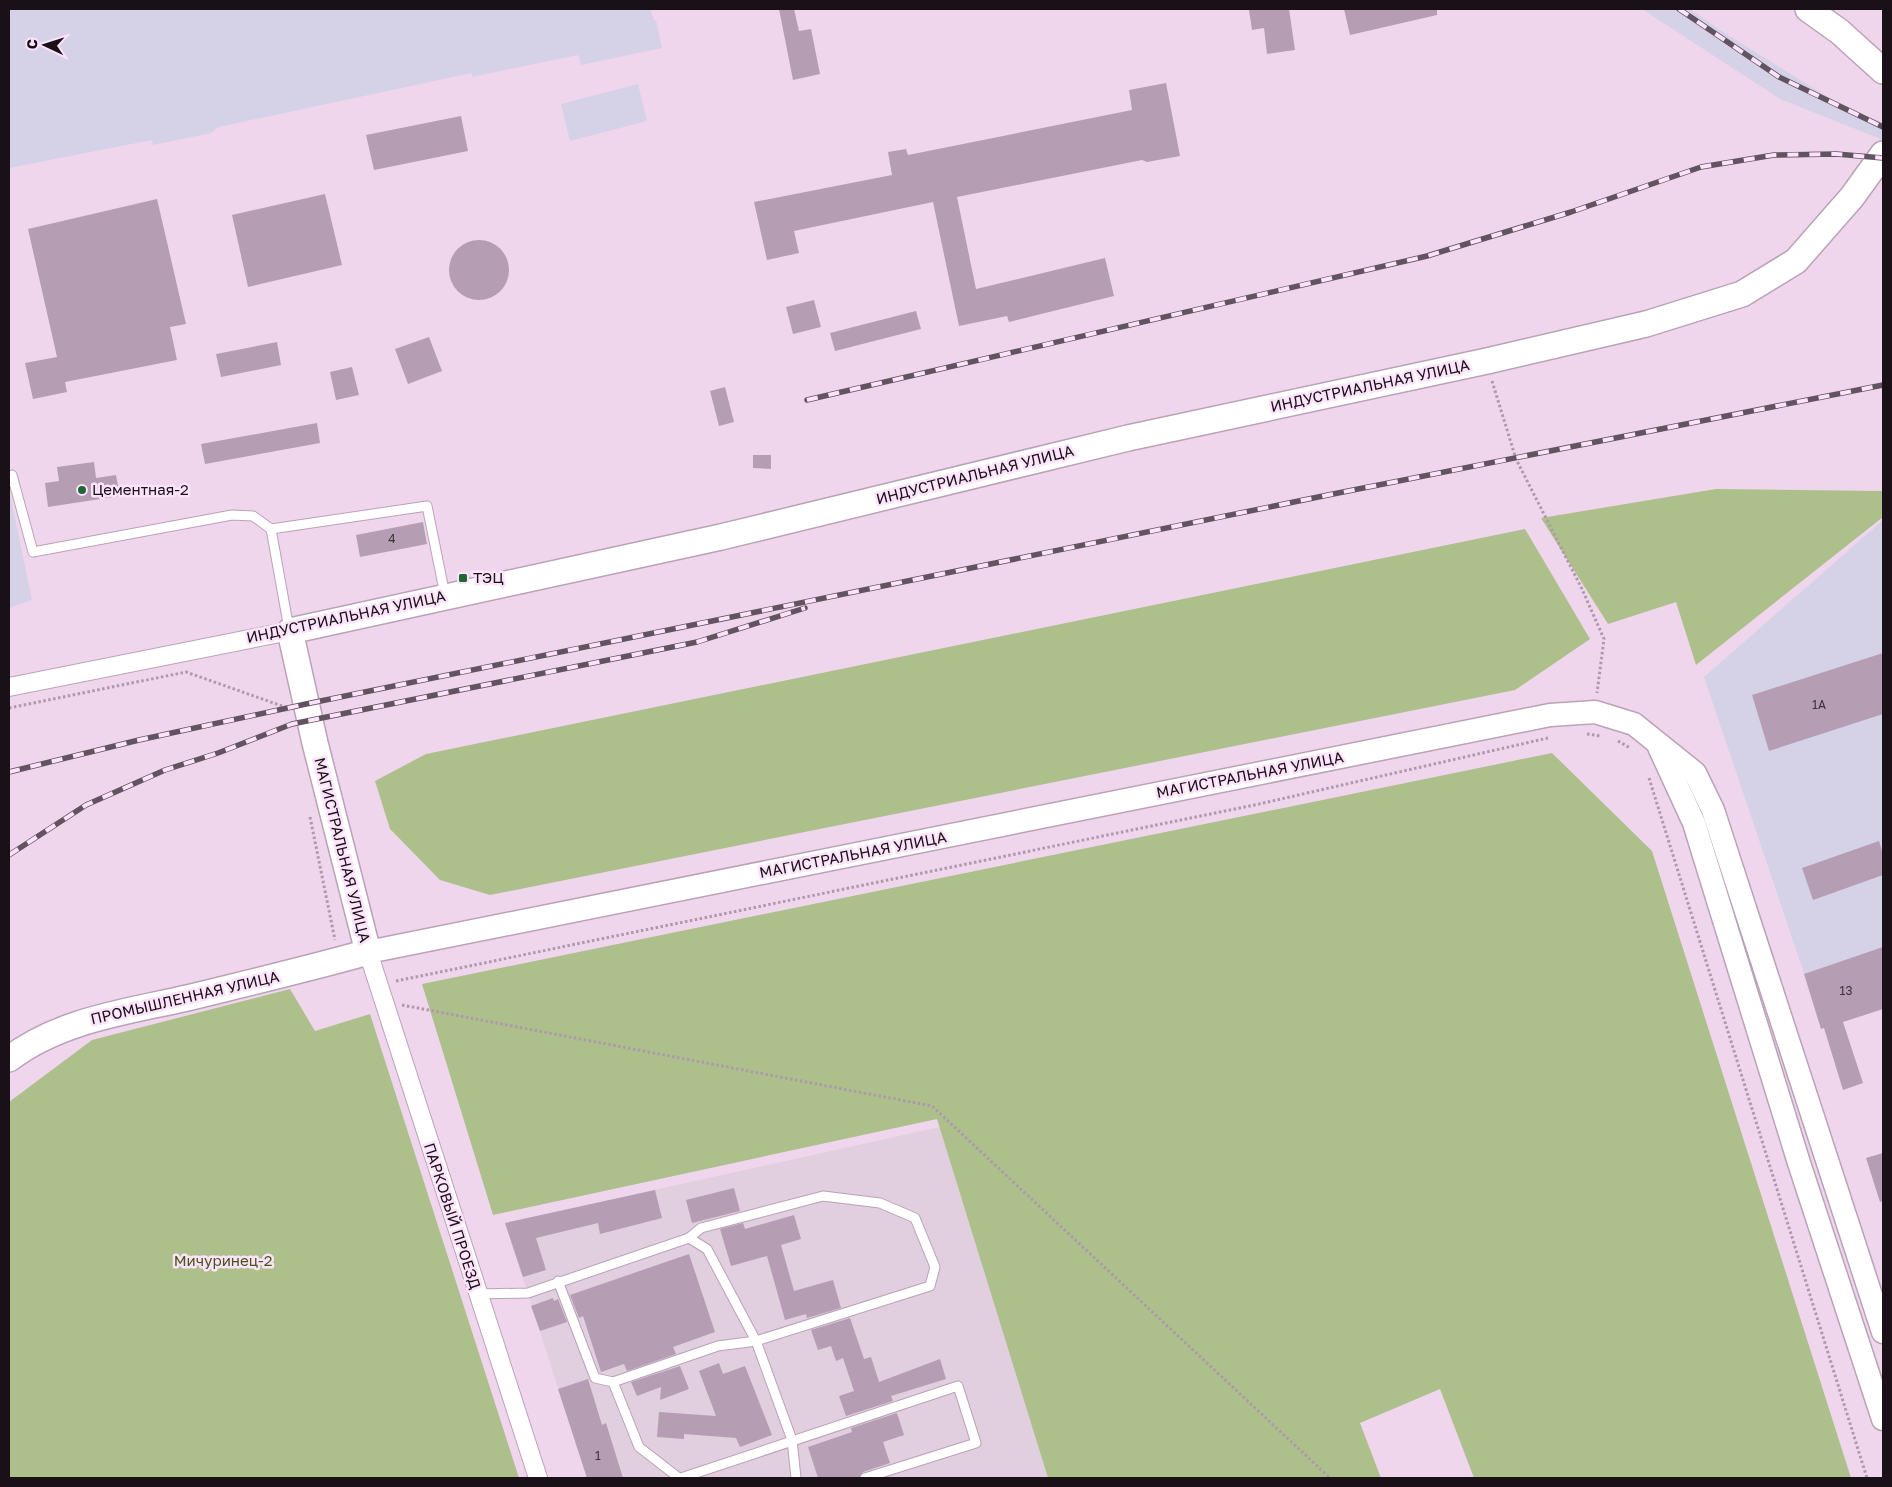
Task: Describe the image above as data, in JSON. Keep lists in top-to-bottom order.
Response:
{
  "streets": {
    "main road": ["ИНДУСТРИАЛЬНАЯ УЛИЦА", "МАГИСТРАЛЬНАЯ УЛИЦА", "ПРОМЫШЛЕННАЯ УЛИЦА"],
    "street": ["ПАРКОВЫЙ ПРОЕЗД"]
  },
  "crossings": [
    ["ИНДУСТРИАЛЬНАЯ УЛИЦА", "МАГИСТРАЛЬНАЯ УЛИЦА"],
    ["МАГИСТРАЛЬНАЯ УЛИЦА", "ПРОМЫШЛЕННАЯ УЛИЦА"],
    ["МАГИСТРАЛЬНАЯ УЛИЦА", "ПАРКОВЫЙ ПРОЕЗД"],
    ["ПРОМЫШЛЕННАЯ УЛИЦА", "ПАРКОВЫЙ ПРОЕЗД"]
  ],
  "parks": ["Мичуринец-2"],
  "places": {
    "other": ["Цементная-2"],
    "transit": ["ТЭЦ"]
  },
  "house_numbers": [
    "4",
    "1А",
    "13",
    "1"
  ],
  "north": "left"
}
